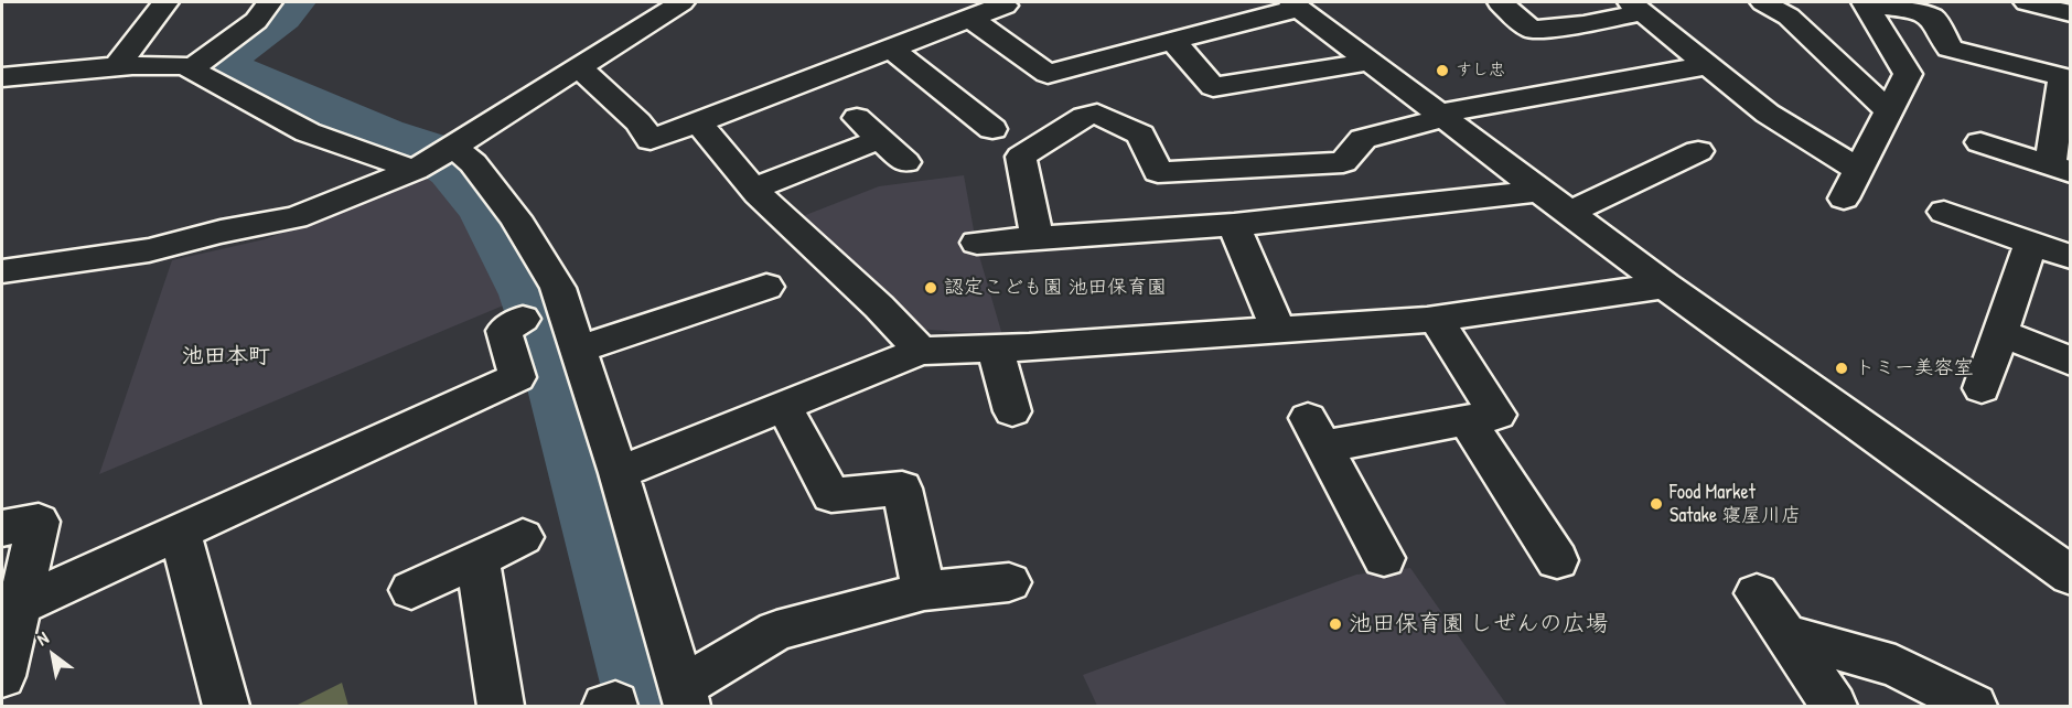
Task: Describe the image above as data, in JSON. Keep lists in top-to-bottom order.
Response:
{
  "districts": ["池田本町"],
  "places": [
    "すし忠",
    "認定こども園 池田保育園",
    "トミー美容室",
    "Food Market Satake 寝屋川店",
    "池田保育園 しぜんの広場"
  ],
  "north": "top left"
}
